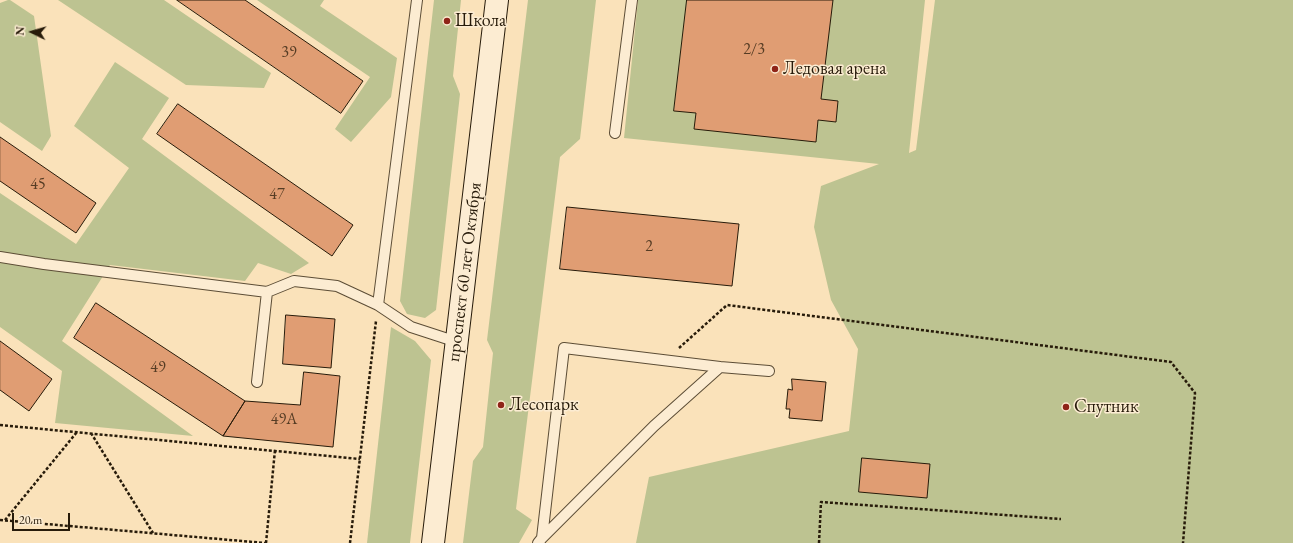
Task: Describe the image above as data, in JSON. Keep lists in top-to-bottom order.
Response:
{
  "streets": {
    "main road": ["проспект 60 лет Октября"]
  },
  "places": [
    "Школа",
    "Ледовая арена",
    "Лесопарк",
    "Спутник"
  ],
  "house_numbers": [
    "2/3",
    "39",
    "45",
    "47",
    "2",
    "49",
    "49А"
  ],
  "scale_bar": "20 m",
  "north": "left"
}
